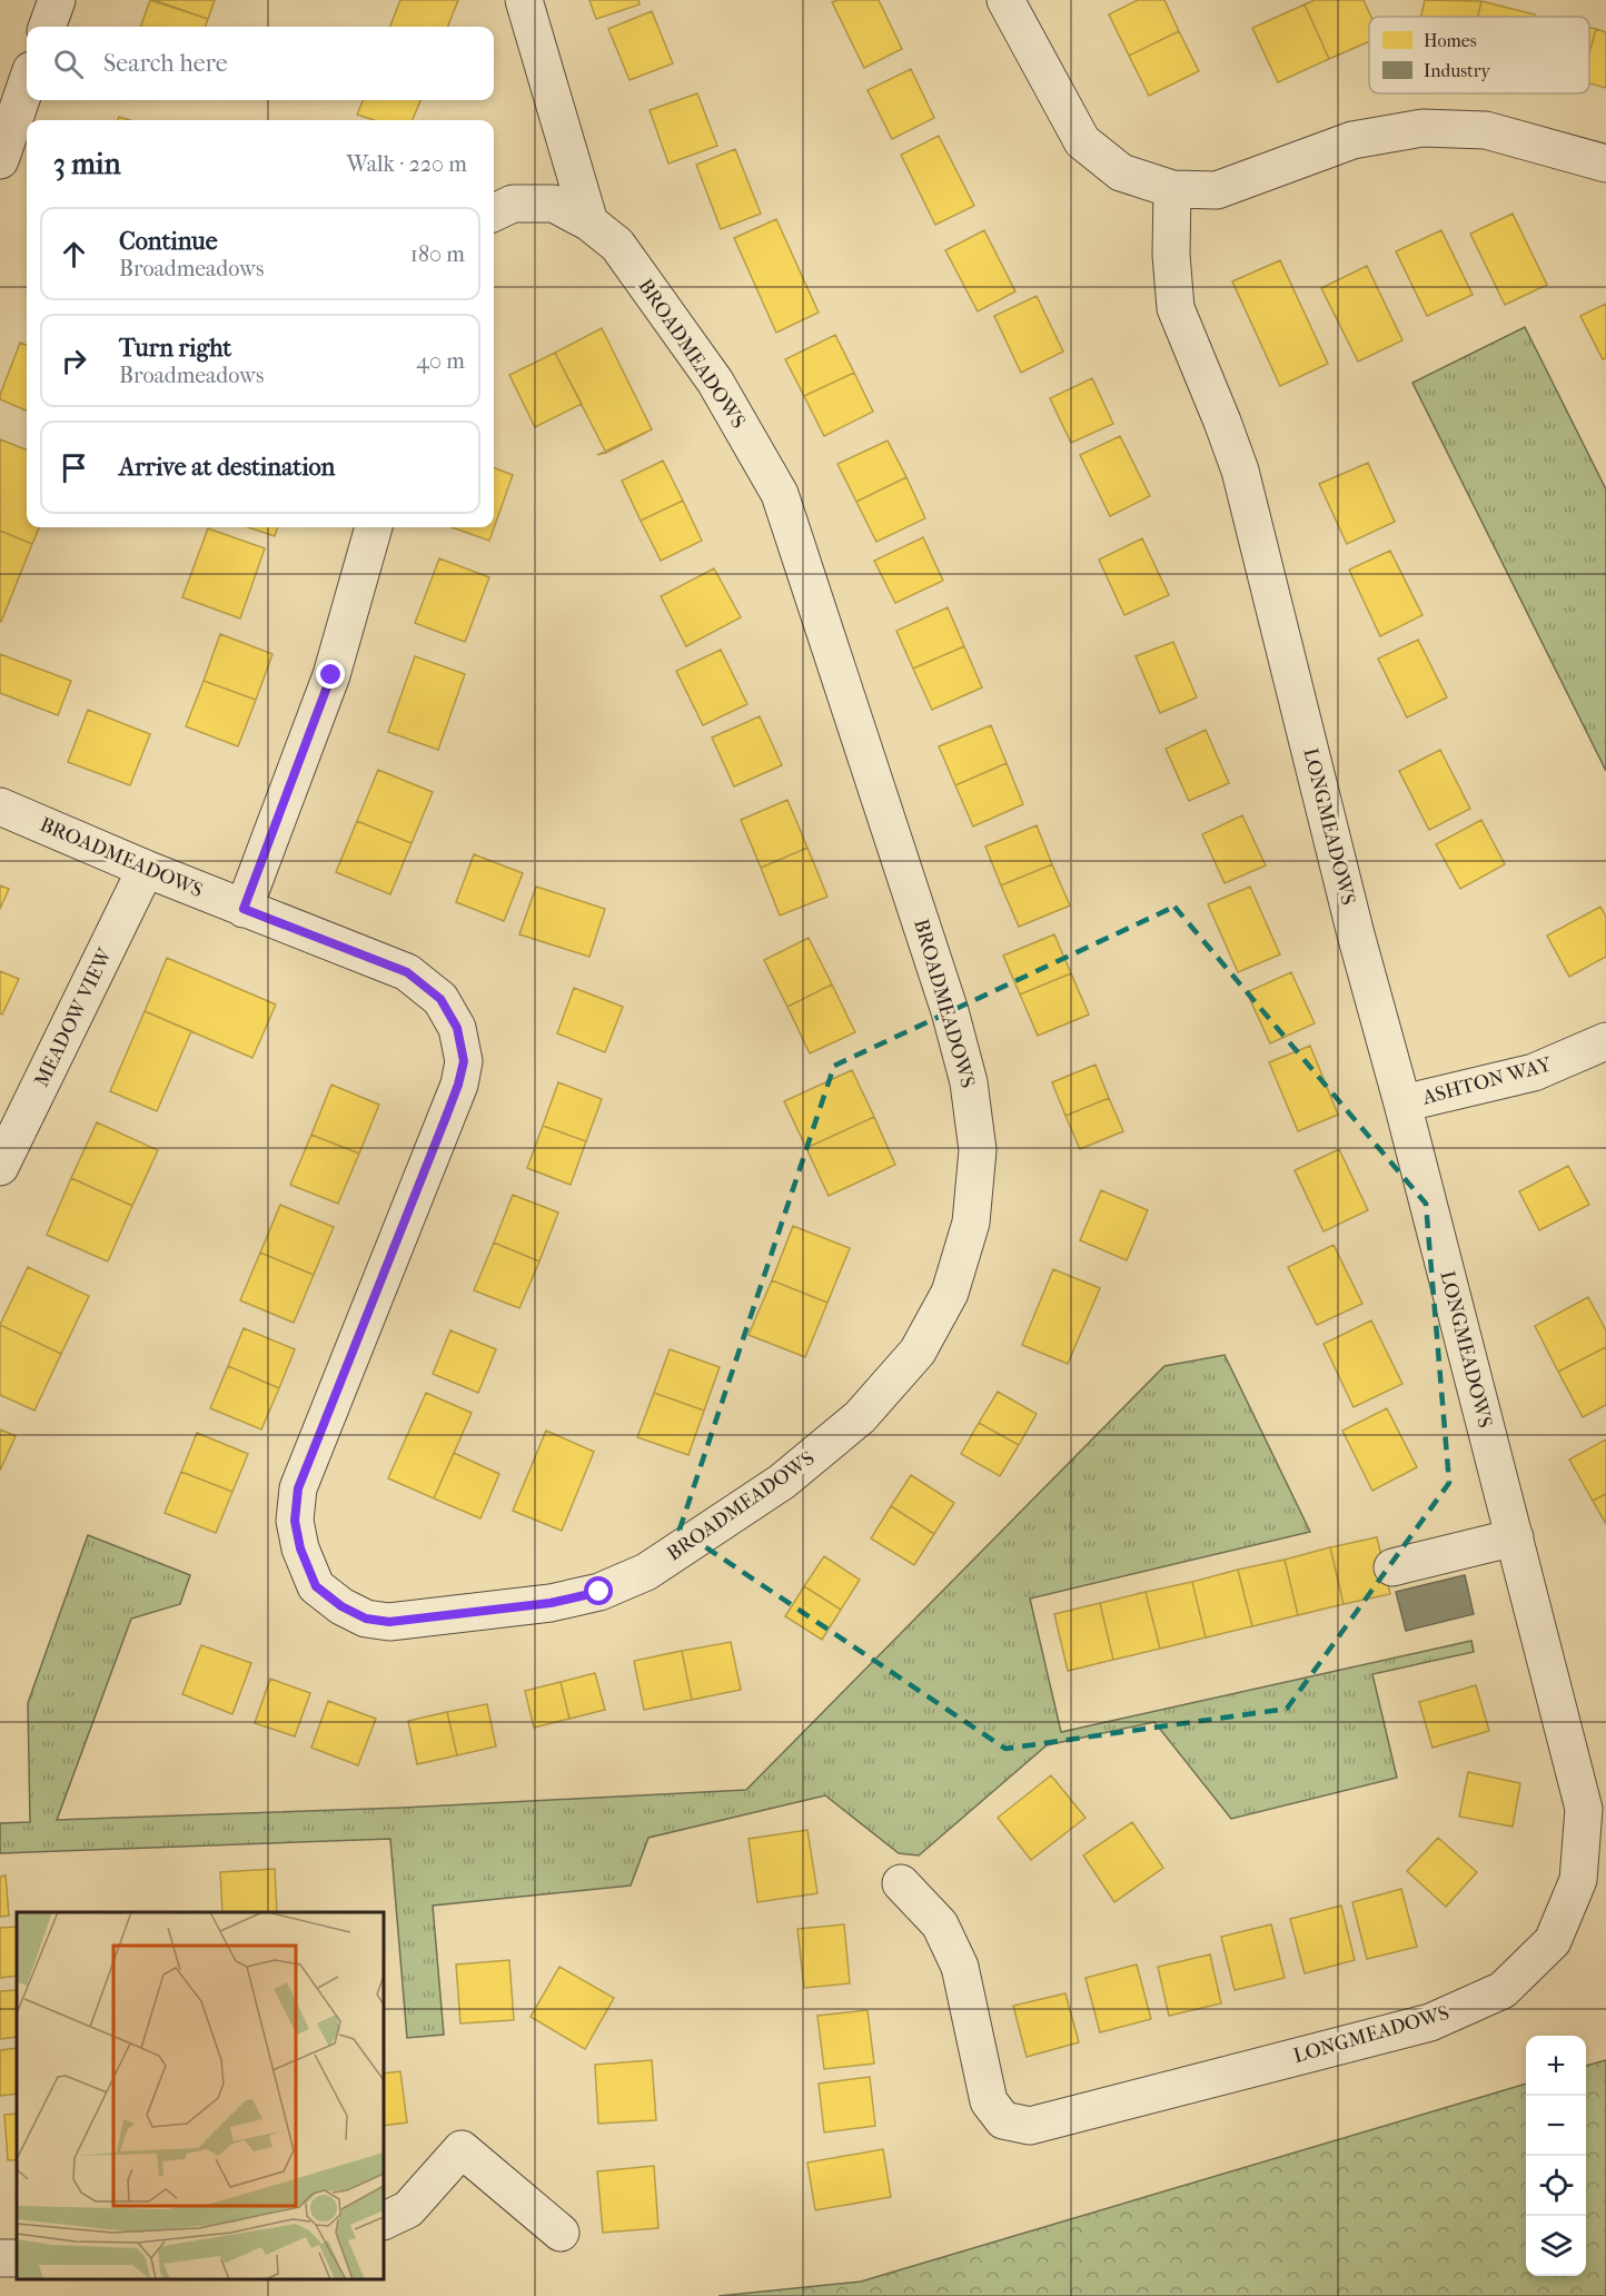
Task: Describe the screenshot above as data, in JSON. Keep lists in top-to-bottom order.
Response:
{
  "streets": {
    "street": [
      "BROADMEADOWS",
      "LONGMEADOWS",
      "MEADOW VIEW",
      "ASHTON WAY"
    ]
  },
  "crossings": [
    ["BROADMEADOWS", "MEADOW VIEW"],
    ["LONGMEADOWS", "ASHTON WAY"]
  ],
  "legend": ["Homes", "Industry"],
  "page": {
    "search": "Search here",
    "heading": ["3 min", "Walk · 220 m"],
    "list": [
      ["Continue", "Broadmeadows", "180 m"],
      ["Turn right", "Broadmeadows", "40 m"],
      "Arrive at destination"
    ],
    "map_buttons": ["+", "−"]
  }
}
